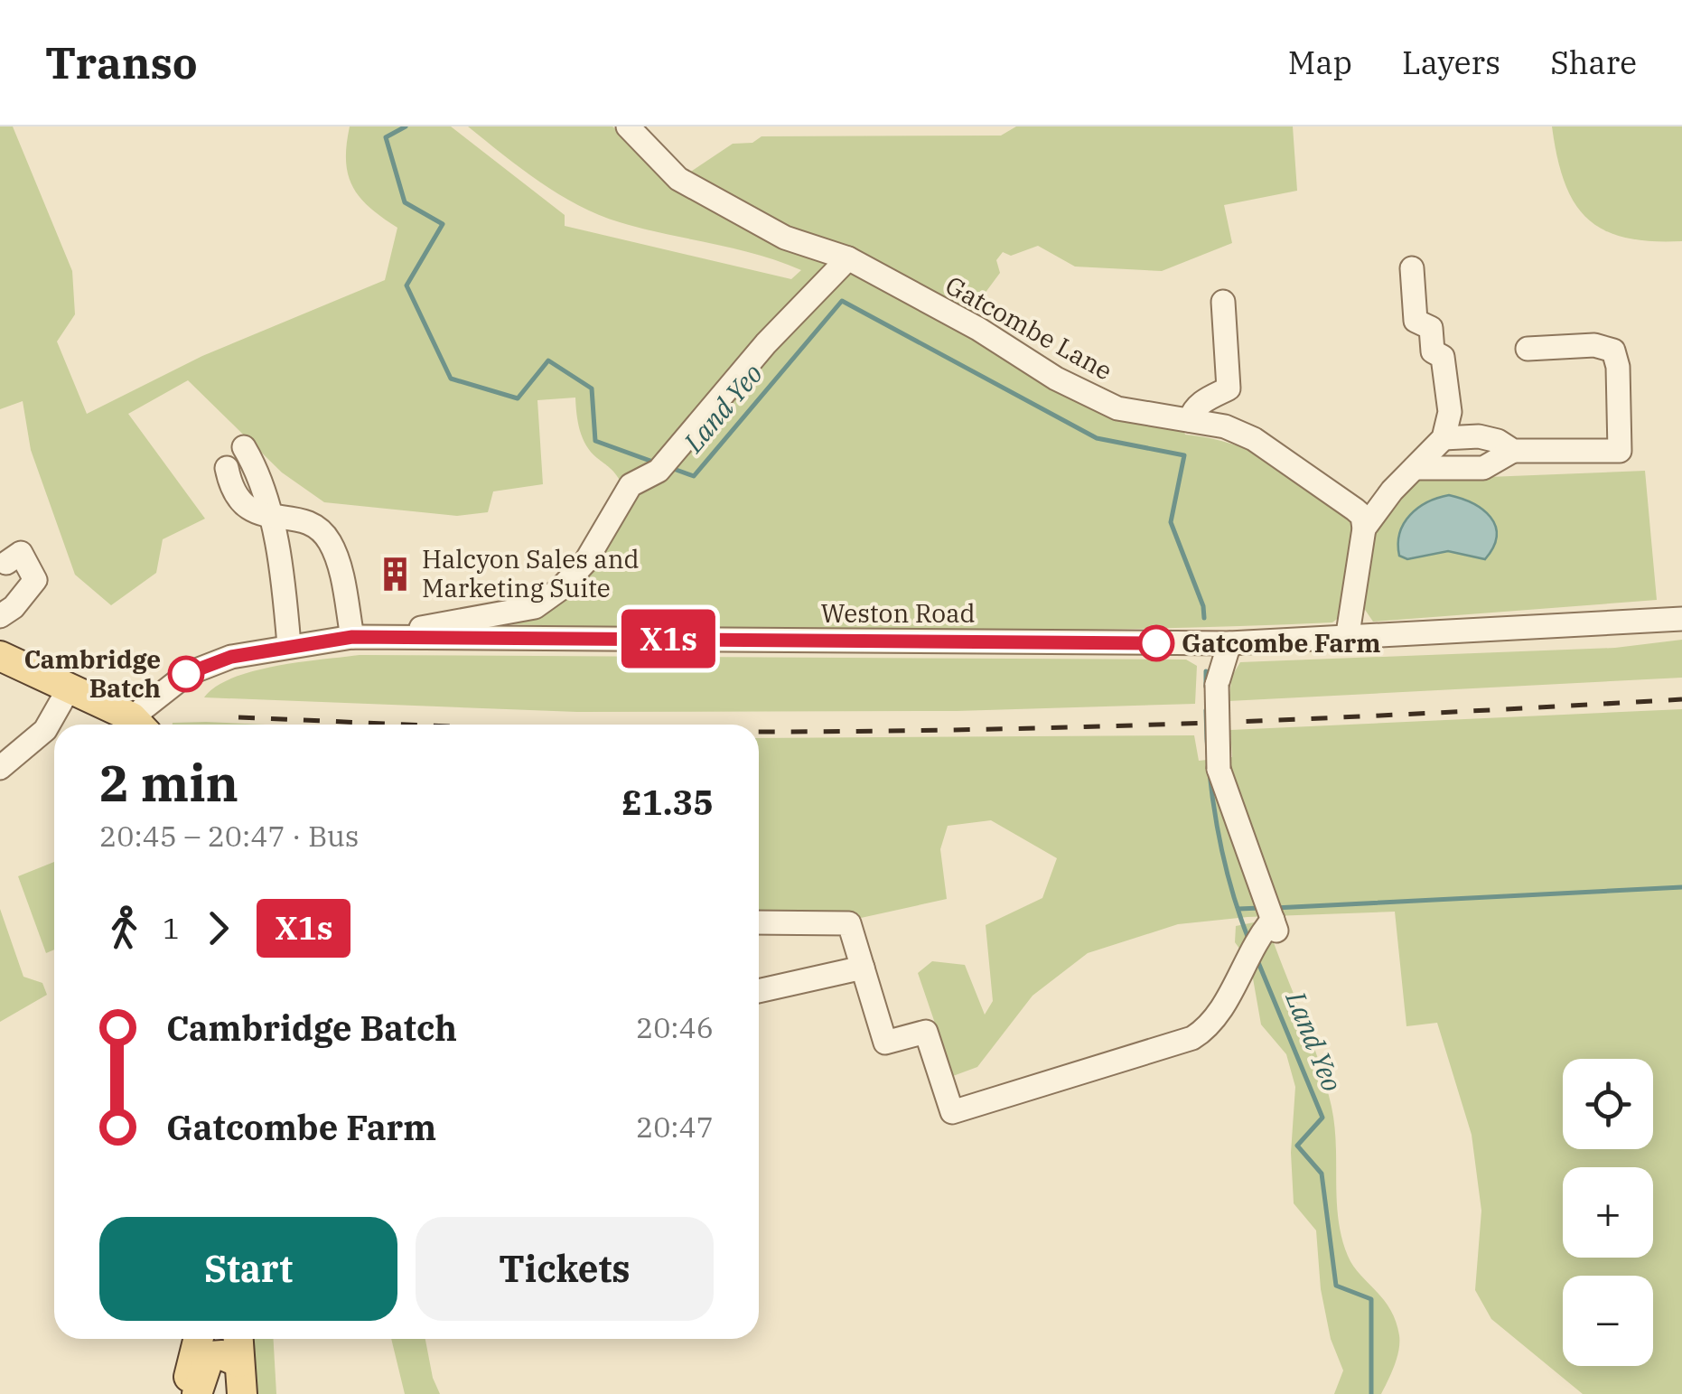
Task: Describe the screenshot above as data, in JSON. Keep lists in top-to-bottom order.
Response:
{
  "streets": {
    "street": ["Gatcombe Lane", "Weston Road"]
  },
  "water": ["Land Yeo"],
  "places": {
    "building": ["Halcyon Sales and Marketing Suite"],
    "other": ["Gatcombe Farm", "Cambridge Batch"]
  },
  "lines": ["bus line X1s"],
  "page": {
    "header": "Transo",
    "nav": ["Map", "Layers", "Share"],
    "on_map": "X1s",
    "heading": ["2 min", "20:45 – 20:47 · Bus", "£1.35"],
    "legs": ["1", "X1s"],
    "list": [
      {
        "name": "Cambridge Batch",
        "value": "20:46"
      },
      {
        "name": "Gatcombe Farm",
        "value": "20:47"
      }
    ],
    "map_buttons": ["+", "−"],
    "buttons": ["Start", "Tickets"]
  }
}
